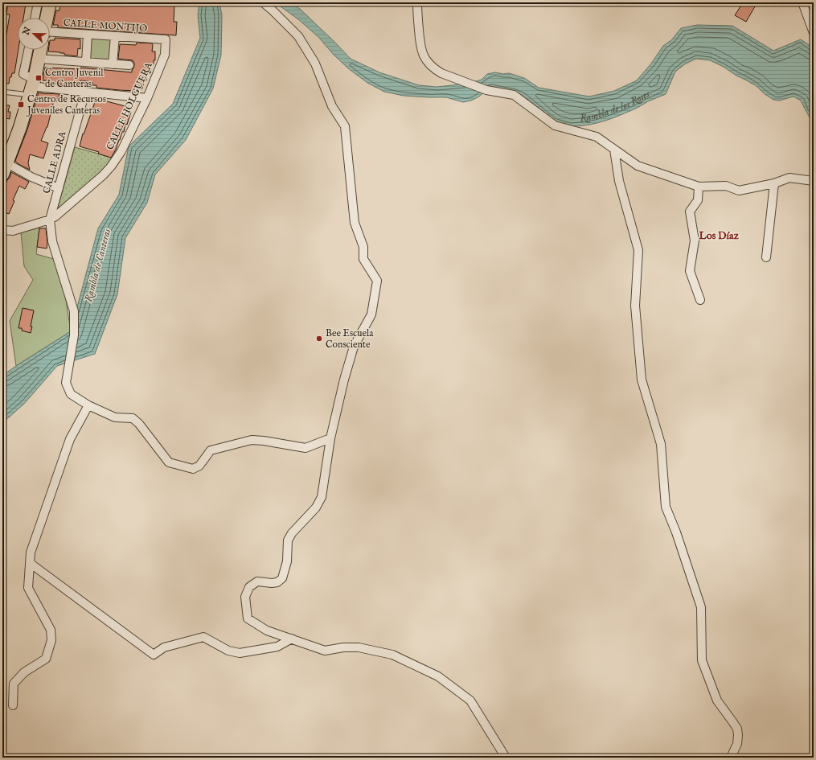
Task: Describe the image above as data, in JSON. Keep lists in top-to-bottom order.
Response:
{
  "streets": {
    "street": ["CALLE MONTIJO", "CALLE HOLGUERA", "CALLE ADRA"]
  },
  "crossings": [
    ["CALLE MONTIJO", "CALLE HOLGUERA"],
    ["CALLE HOLGUERA", "CALLE ADRA"]
  ],
  "districts": ["Los Díaz"],
  "water": ["Rambla de los Roses", "Rambla de Canteras"],
  "places": {
    "transit": ["Centro Juvenil de Canteras", "Centro de Recursos Juveniles Canteras"],
    "other": ["Bee Escuela Consciente"]
  },
  "north": "left"
}
